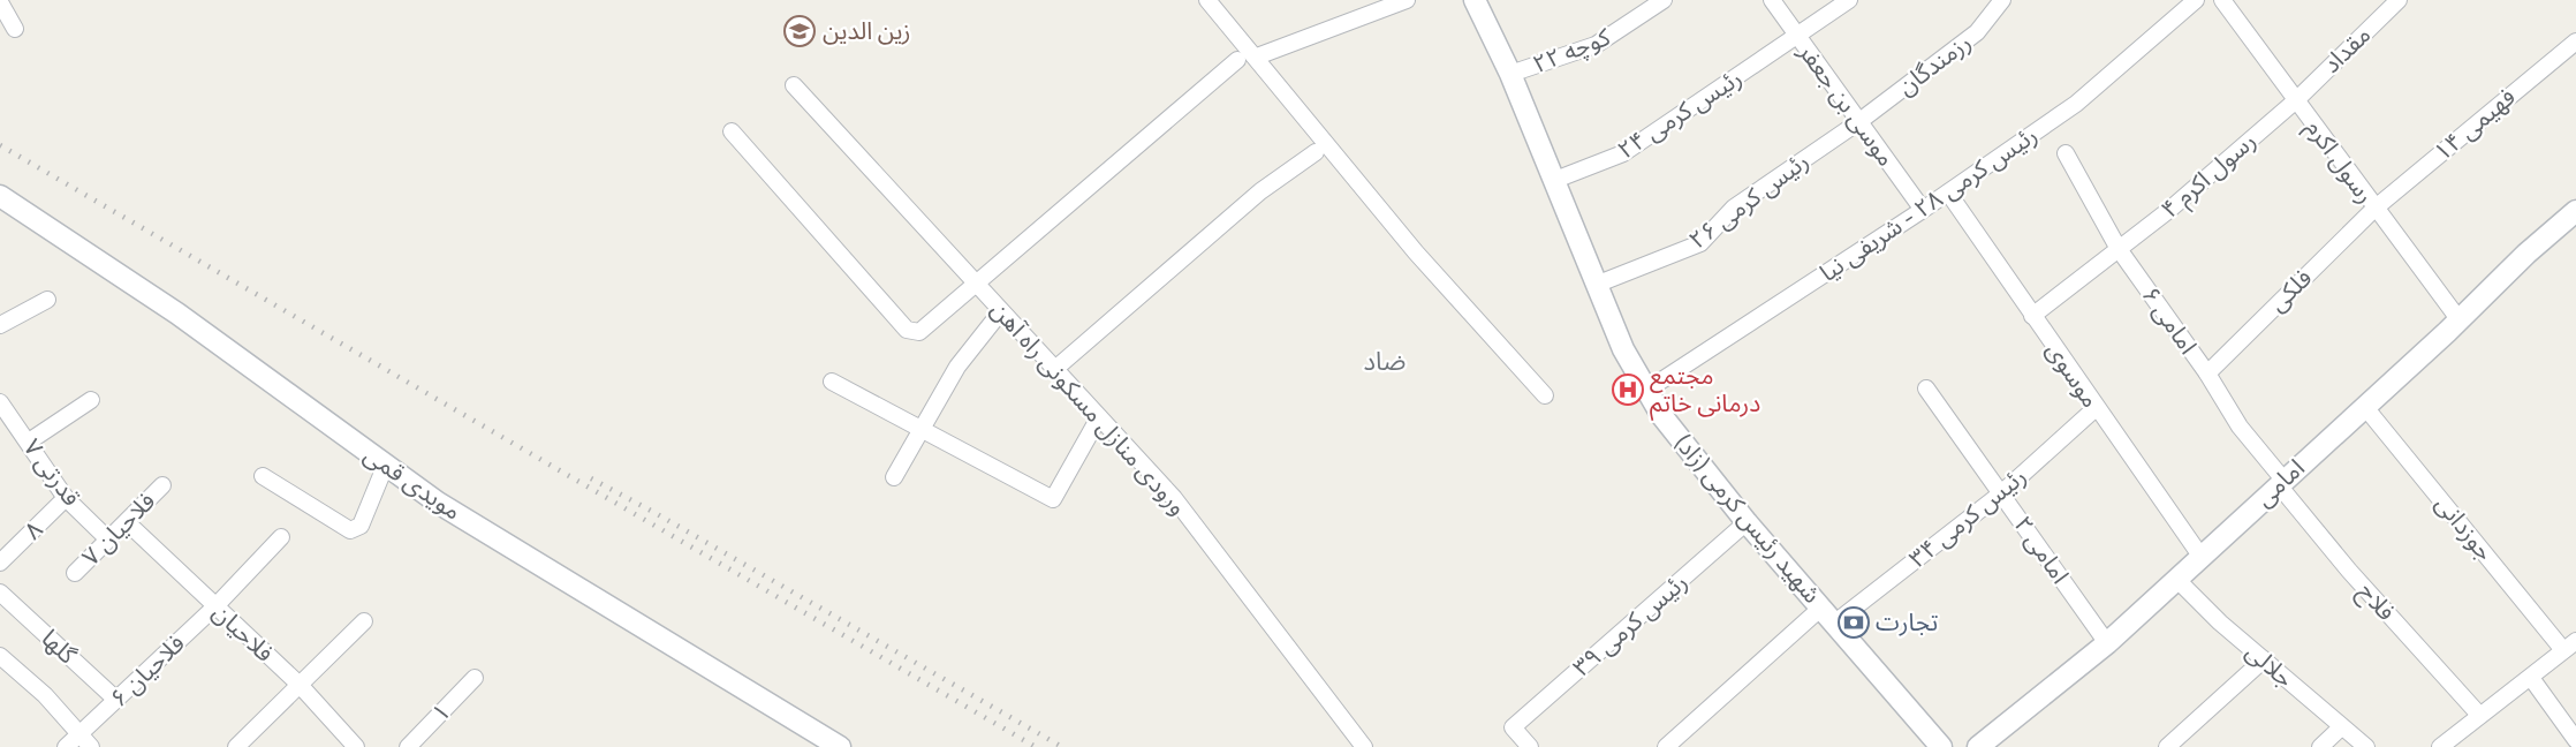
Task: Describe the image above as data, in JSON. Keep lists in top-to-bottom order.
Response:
{
  "streets": {
    "street": [
      "مقداد",
      "کوچه ۲۲",
      "رزمندگان",
      "موسی بن جعفر",
      "رئیس کرمی ۲۴",
      "فهیمی ۱۴",
      "رسول اکرم",
      "رسول اکرم ۴",
      "رئیس کرمی ۲۶",
      "رئیس کرمی ۲۸ - شریفی نیا",
      "فلکی",
      "امامی ۶",
      "موسوی",
      "ورودی منازل مسکونی راه آهن",
      "قدرتی ۷",
      "مویدی قمی",
      "امامی",
      "رئیس کرمی ۳۴",
      "شهید رئیس کرمی (زاد)",
      "جوزدانی",
      "فلاحیان ۷",
      "۸",
      "امامی ۲",
      "فلاح",
      "رئیس کرمی ۳۹",
      "فلاحیان",
      "گلها",
      "جلالی",
      "فلاحیان ۶",
      "۱"
    ]
  },
  "crossings": [
    ["مقداد", "رسول اکرم"],
    ["مقداد", "رسول اکرم ۴"],
    ["کوچه ۲۲", "شهید رئیس کرمی (زاد)"],
    ["رزمندگان", "موسی بن جعفر"],
    ["رزمندگان", "رئیس کرمی ۲۶"],
    ["موسی بن جعفر", "رئیس کرمی ۲۴"],
    ["موسی بن جعفر", "رئیس کرمی ۲۶"],
    ["موسی بن جعفر", "رئیس کرمی ۲۸ - شریفی نیا"],
    ["رئیس کرمی ۲۴", "شهید رئیس کرمی (زاد)"],
    ["فهیمی ۱۴", "رسول اکرم"],
    ["فهیمی ۱۴", "فلکی"],
    ["رسول اکرم", "رسول اکرم ۴"],
    ["رسول اکرم", "فلکی"],
    ["رسول اکرم", "امامی"],
    ["رسول اکرم ۴", "امامی ۶"],
    ["رسول اکرم ۴", "موسوی"],
    ["رئیس کرمی ۲۶", "شهید رئیس کرمی (زاد)"],
    ["رئیس کرمی ۲۸ - شریفی نیا", "موسوی"],
    ["رئیس کرمی ۲۸ - شریفی نیا", "شهید رئیس کرمی (زاد)"],
    ["فلکی", "امامی ۶"],
    ["امامی ۶", "امامی"],
    ["امامی ۶", "فلاح"],
    ["موسوی", "امامی"],
    ["موسوی", "رئیس کرمی ۳۴"],
    ["قدرتی ۷", "فلاحیان ۷"],
    ["قدرتی ۷", "۸"],
    ["امامی", "جوزدانی"],
    ["امامی", "امامی ۲"],
    ["امامی", "فلاح"],
    ["امامی", "جلالی"],
    ["رئیس کرمی ۳۴", "شهید رئیس کرمی (زاد)"],
    ["رئیس کرمی ۳۴", "امامی ۲"],
    ["شهید رئیس کرمی (زاد)", "رئیس کرمی ۳۹"],
    ["فلاحیان ۷", "فلاحیان"],
    ["فلاحیان", "فلاحیان ۶"],
    ["گلها", "فلاحیان ۶"]
  ],
  "districts": ["ضاد"],
  "places": {
    "school or university": ["زین الدین"],
    "hospital": ["مجتمع درمانی خاتم"],
    "bank": ["تجارت"]
  }
}
